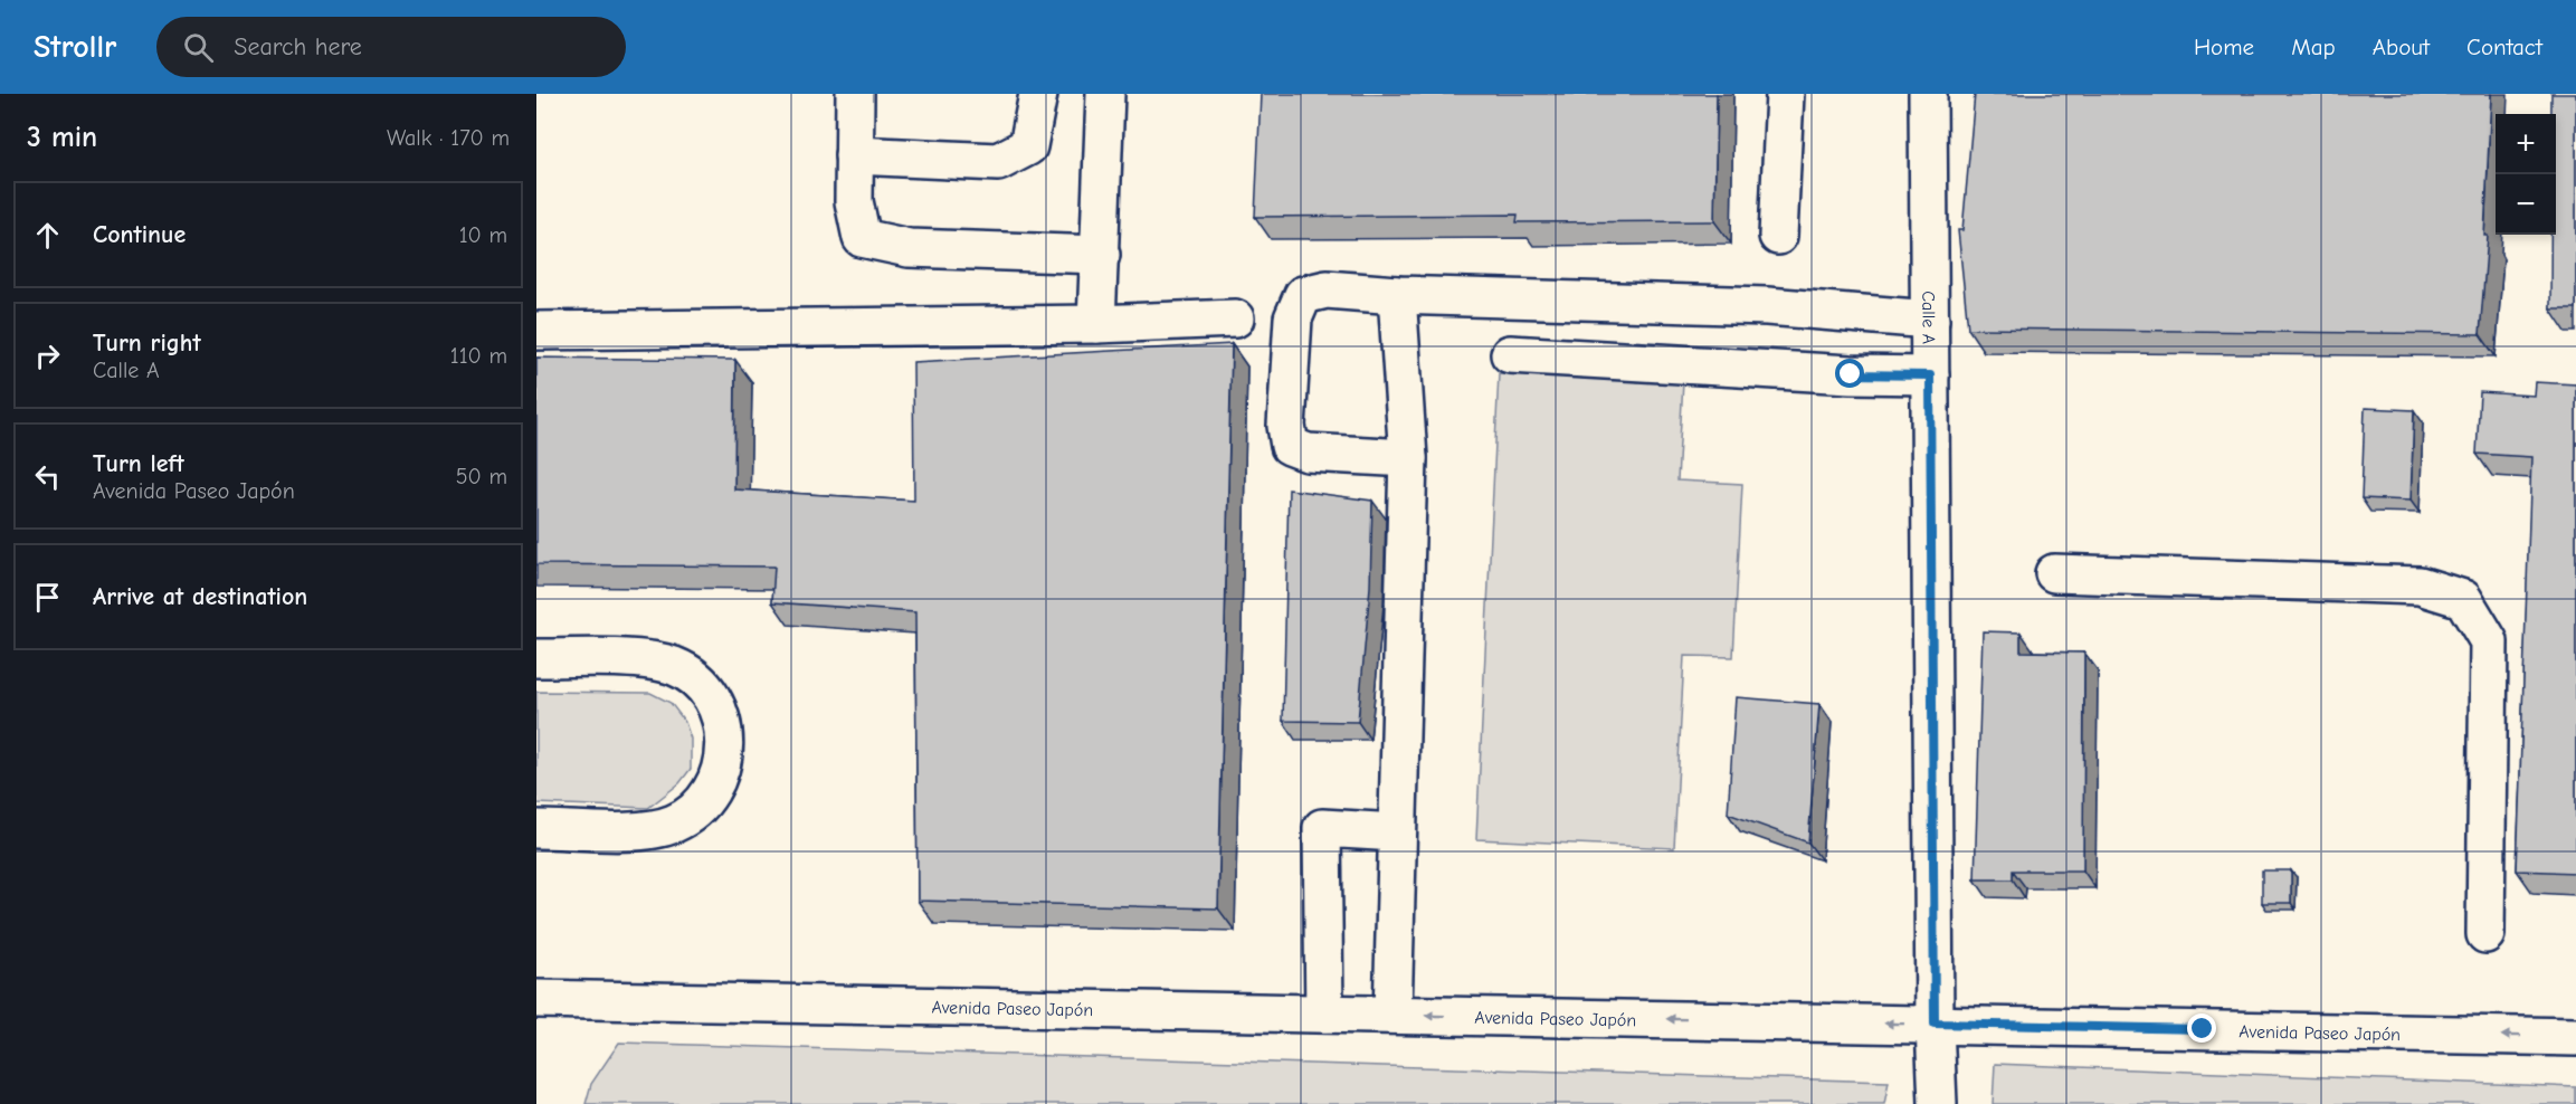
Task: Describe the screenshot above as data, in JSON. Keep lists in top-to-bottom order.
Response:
{
  "streets": {
    "main road": ["Calle A", "Avenida Paseo Japón"]
  },
  "crossings": [
    ["Calle A", "Avenida Paseo Japón"]
  ],
  "one_way": ["Avenida Paseo Japón"],
  "page": {
    "header": "Strollr",
    "search": "Search here",
    "nav": [
      "Home",
      "Map",
      "About",
      "Contact"
    ],
    "heading": ["3 min", "Walk · 170 m"],
    "map_buttons": ["+", "−"],
    "list": [
      ["Continue", "10 m"],
      ["Turn right", "Calle A", "110 m"],
      ["Turn left", "Avenida Paseo Japón", "50 m"],
      "Arrive at destination"
    ]
  }
}
